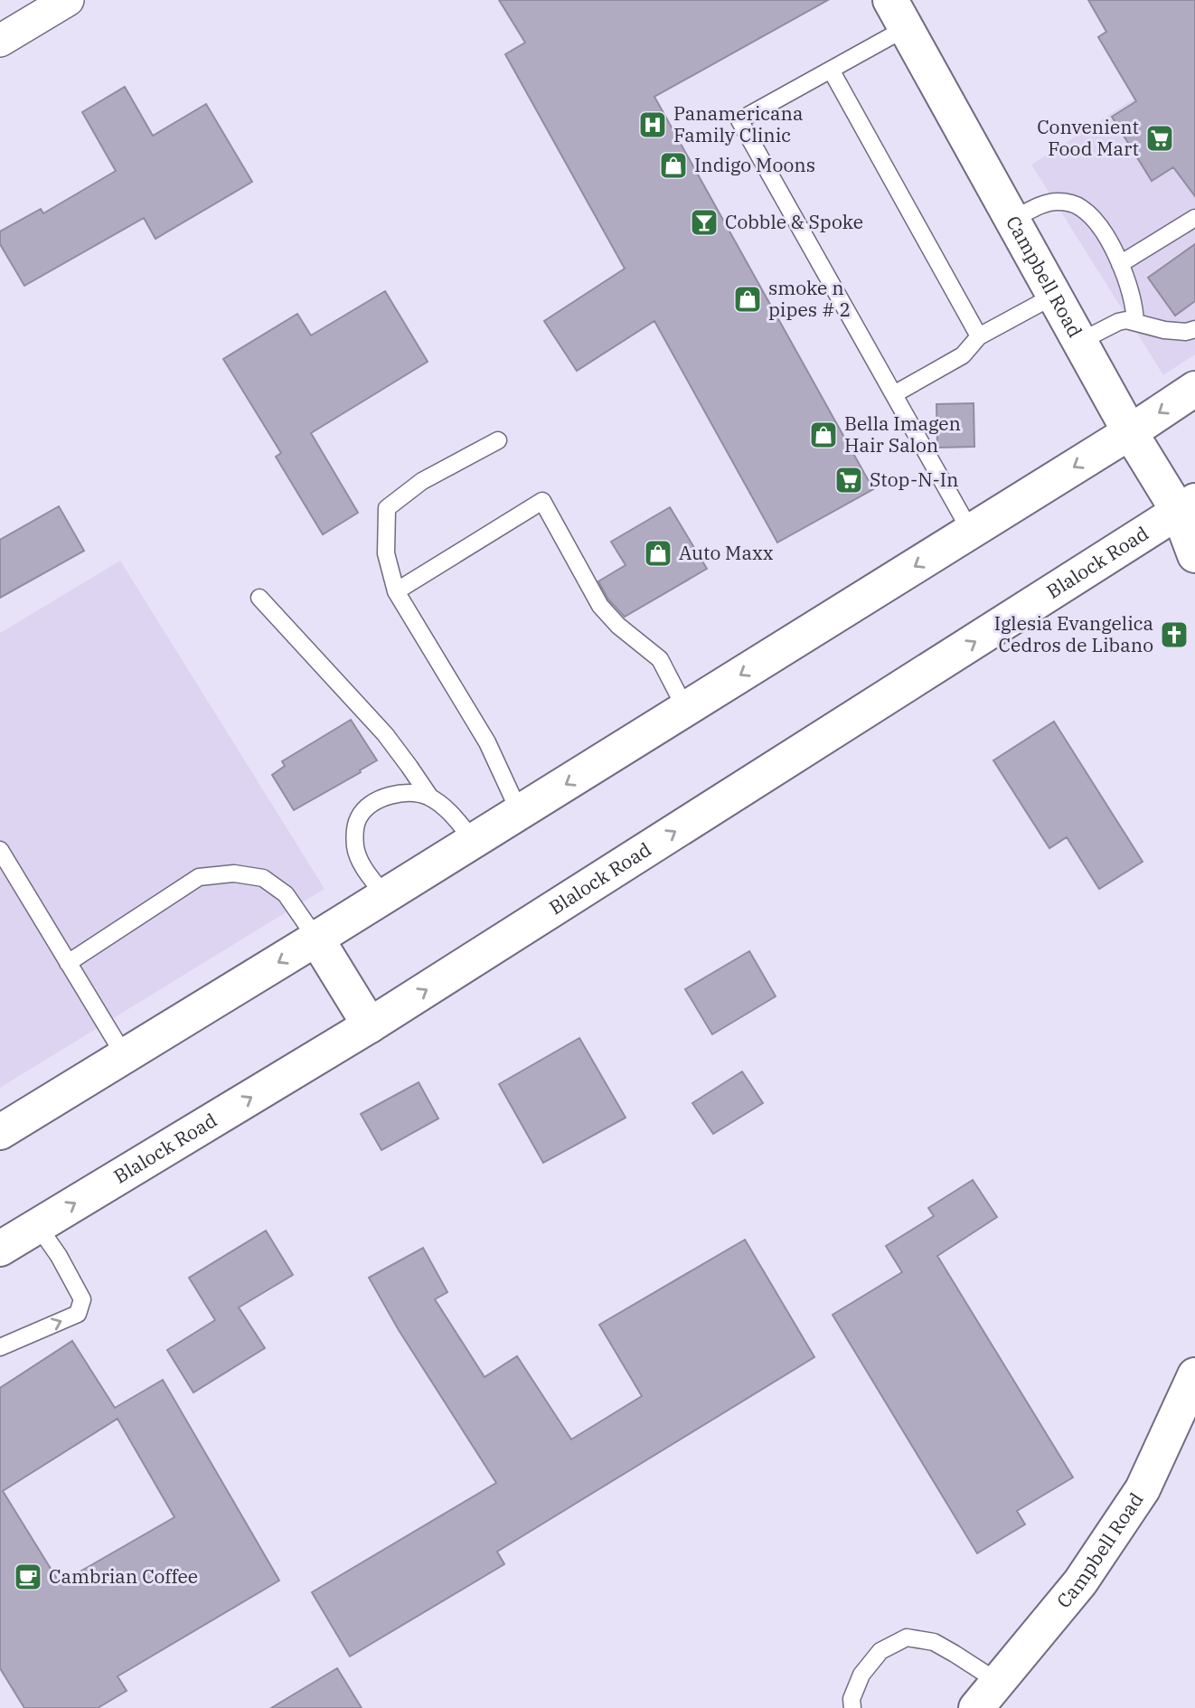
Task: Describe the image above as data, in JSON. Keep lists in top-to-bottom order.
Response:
{
  "streets": {
    "main road": ["Campbell Road", "Blalock Road"]
  },
  "crossings": [
    ["Campbell Road", "Blalock Road"]
  ],
  "places": {
    "hospital": ["Panamericana Family Clinic"],
    "supermarket": ["Convenient Food Mart", "Stop-N-In"],
    "shop": [
      "Indigo Moons",
      "smoke n pipes # 2",
      "Bella Imagen Hair Salon",
      "Auto Maxx"
    ],
    "bar": ["Cobble & Spoke"],
    "church": ["Iglesia Evangelica Cedros de Libano"],
    "cafe": ["Cambrian Coffee"]
  }
}
